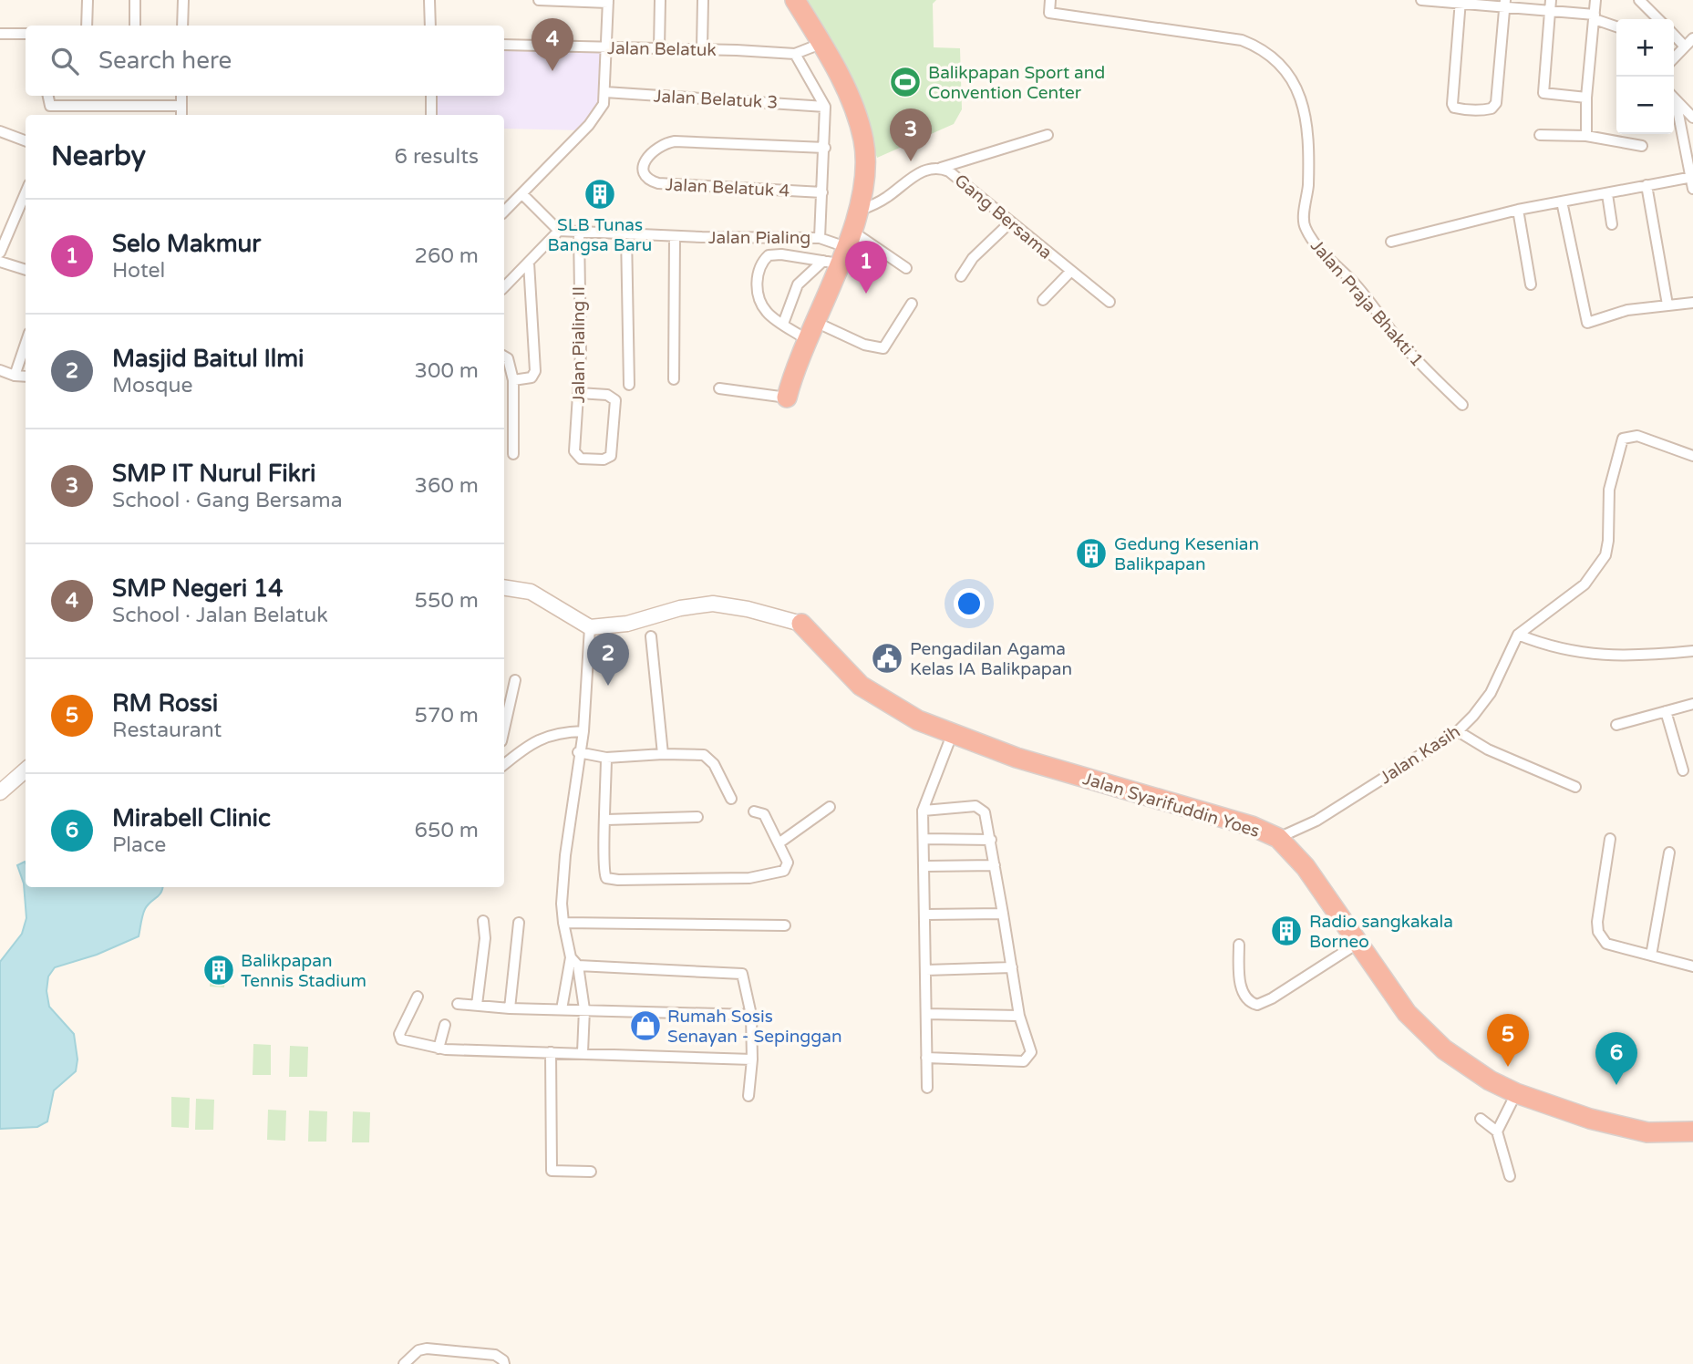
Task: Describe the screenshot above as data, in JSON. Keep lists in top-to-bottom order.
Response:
{
  "streets": {
    "highway": ["Jalan Syarifuddin Yoes"],
    "street": [
      "Jalan Belatuk",
      "Jalan Belatuk 3",
      "Jalan Belatuk 4",
      "Gang Bersama",
      "Jalan Pialing",
      "Jalan Praja Bhakti 1",
      "Jalan Pialing II",
      "Jalan Kasih"
    ]
  },
  "crossings": [
    ["Jalan Belatuk", "Jalan Pialing"],
    ["Jalan Belatuk 3", "Jalan Pialing"],
    ["Jalan Belatuk 4", "Jalan Pialing"],
    ["Jalan Pialing", "Jalan Pialing II"],
    ["Jalan Kasih", "Jalan Syarifuddin Yoes"]
  ],
  "places": {
    "sports": ["Balikpapan Sport and Convention Center"],
    "building": [
      "SLB Tunas Bangsa Baru",
      "Gedung Kesenian Balikpapan",
      "Radio sangkakala Borneo",
      "Balikpapan Tennis Stadium"
    ],
    "public building": ["Pengadilan Agama Kelas IA Balikpapan"],
    "shop": ["Rumah Sosis Senayan - Sepinggan"]
  },
  "page": {
    "pins": [
      "4",
      "3",
      "1",
      "2",
      "5",
      "6"
    ],
    "map_buttons": ["+", "−"],
    "search": "Search here",
    "heading": ["Nearby", "6 results"],
    "list": [
      {
        "mark": "1",
        "name": "Selo Makmur",
        "note": "Hotel",
        "value": "260 m"
      },
      {
        "mark": "2",
        "name": "Masjid Baitul Ilmi",
        "note": "Mosque",
        "value": "300 m"
      },
      {
        "mark": "3",
        "name": "SMP IT Nurul Fikri",
        "note": "School · Gang Bersama",
        "value": "360 m"
      },
      {
        "mark": "4",
        "name": "SMP Negeri 14",
        "note": "School · Jalan Belatuk",
        "value": "550 m"
      },
      {
        "mark": "5",
        "name": "RM Rossi",
        "note": "Restaurant",
        "value": "570 m"
      },
      {
        "mark": "6",
        "name": "Mirabell Clinic",
        "note": "Place",
        "value": "650 m"
      }
    ]
  }
}
